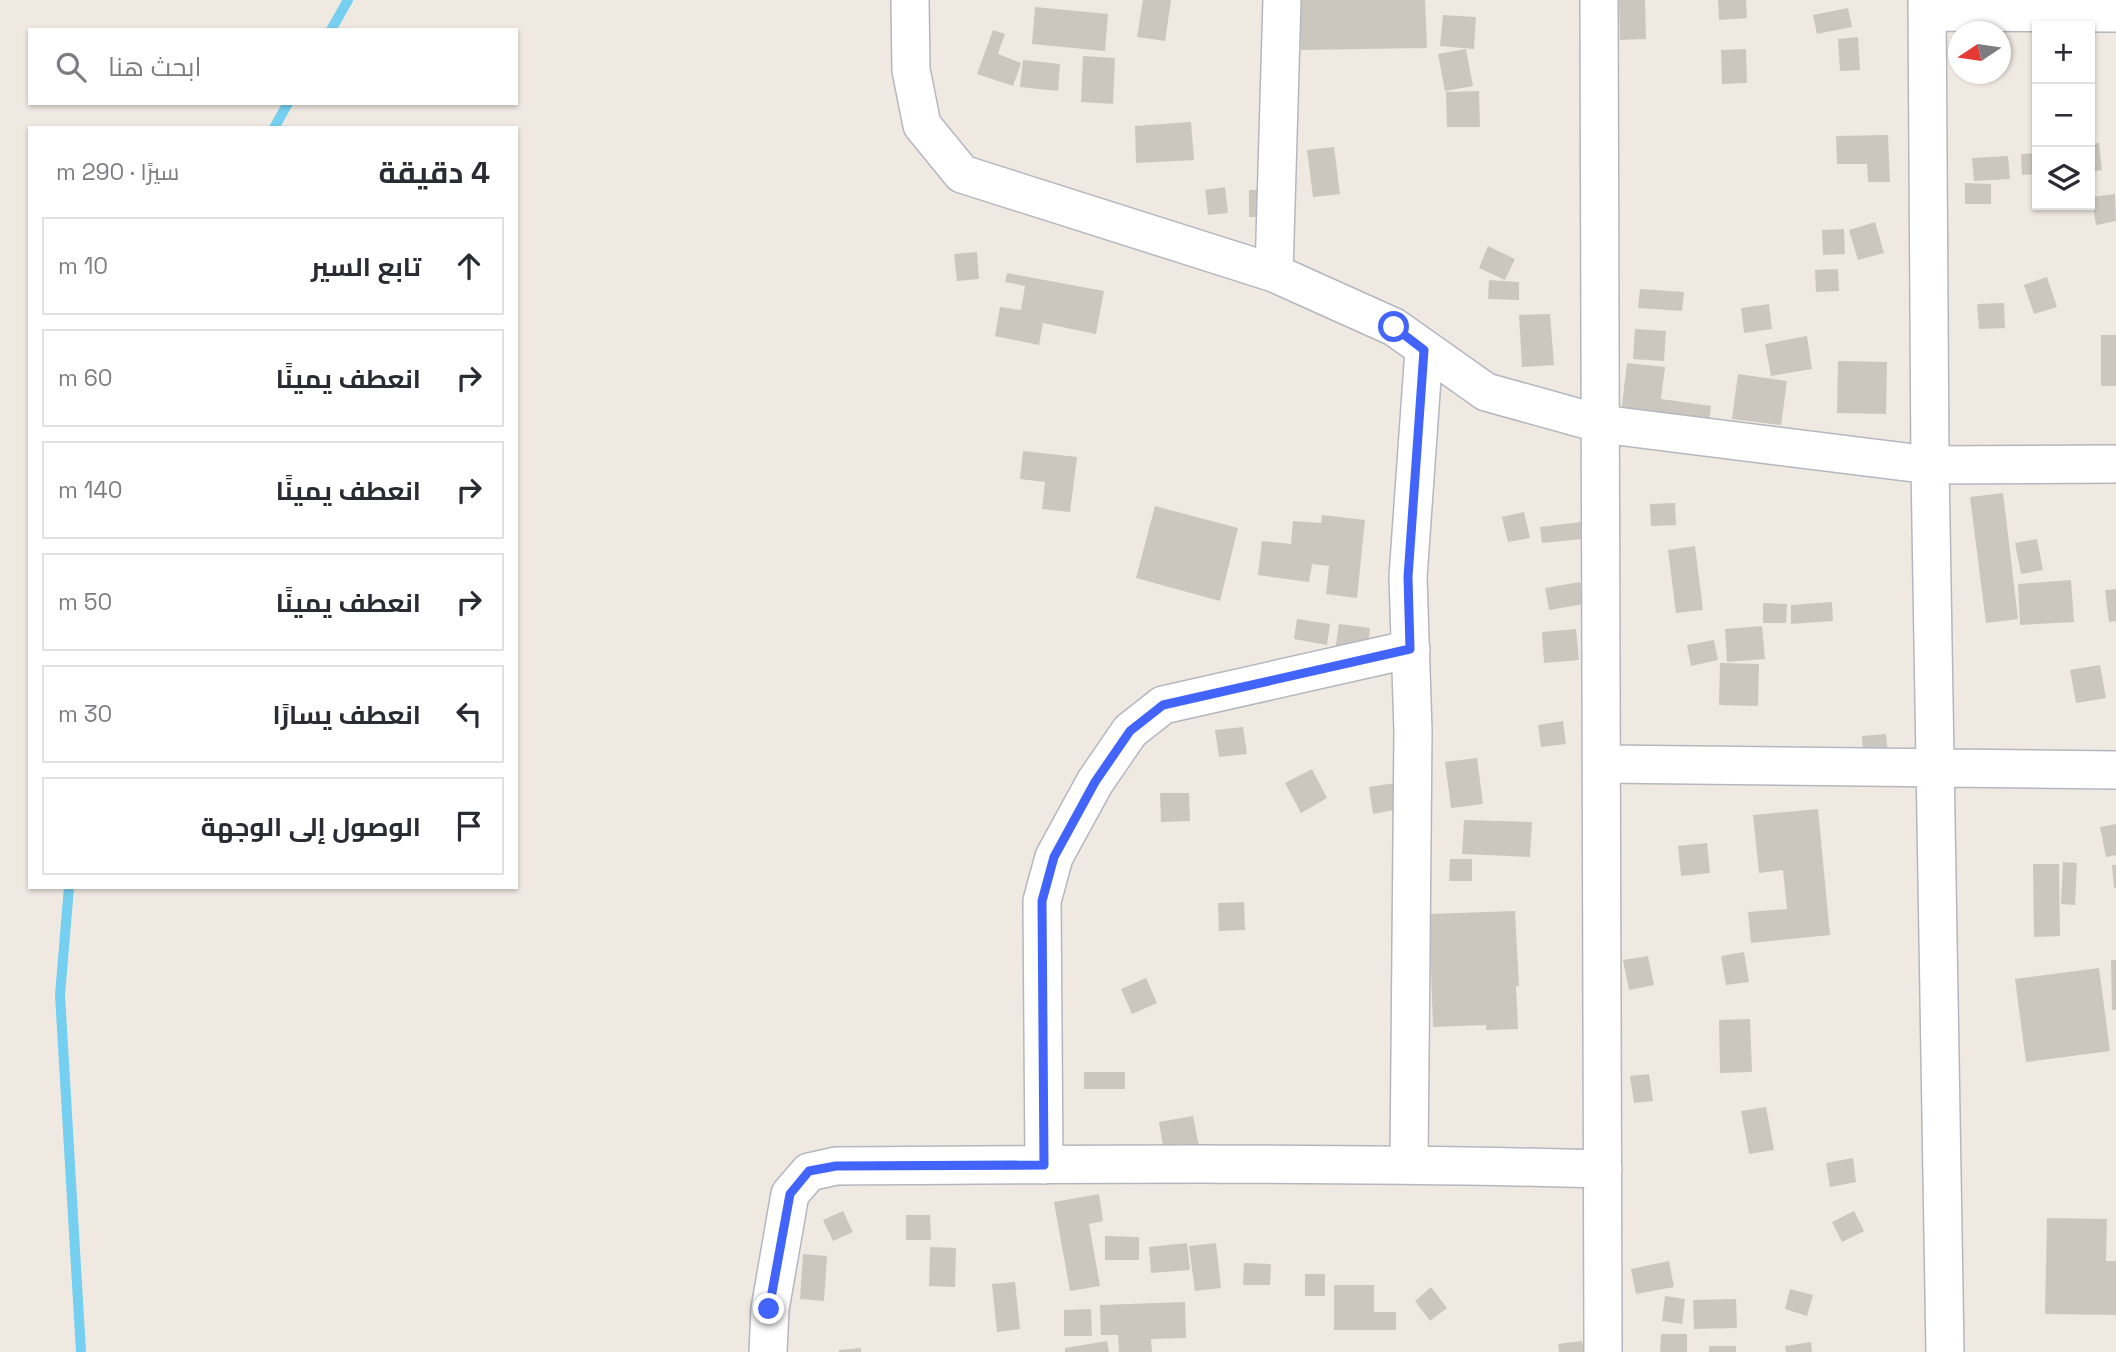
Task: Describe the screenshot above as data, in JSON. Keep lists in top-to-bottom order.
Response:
{
  "north": "left",
  "page": {
    "map_buttons": ["+", "−"],
    "search": "ابحث هنا",
    "heading": ["4 دقيقة", "سيرًا · 290 m"],
    "list": [
      ["تابع السير", "10 m"],
      ["انعطف يمينًا", "60 m"],
      ["انعطف يمينًا", "140 m"],
      ["انعطف يمينًا", "50 m"],
      ["انعطف يسارًا", "30 m"],
      "الوصول إلى الوجهة"
    ]
  }
}
